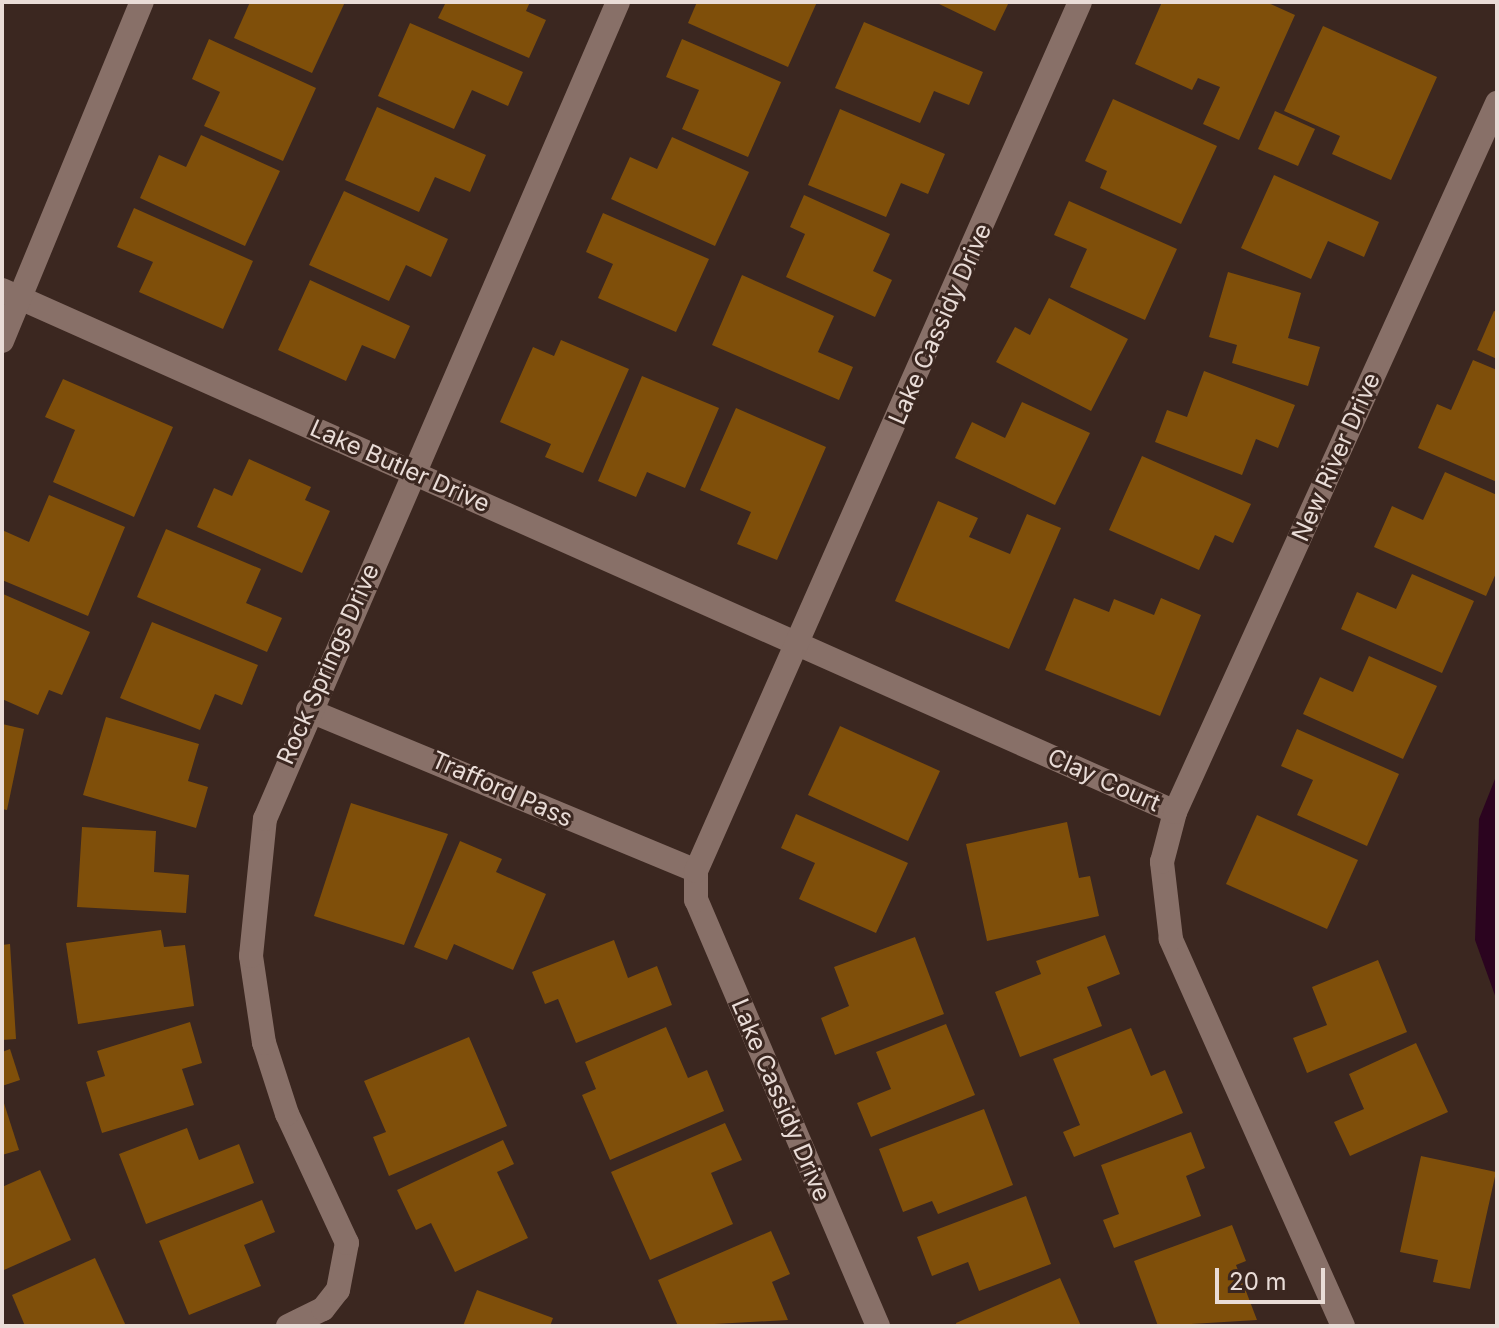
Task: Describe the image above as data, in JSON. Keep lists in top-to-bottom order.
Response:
{
  "streets": {
    "street": [
      "Lake Cassidy Drive",
      "New River Drive",
      "Lake Butler Drive",
      "Rock Springs Drive",
      "Clay Court",
      "Trafford Pass"
    ]
  },
  "crossings": [
    ["Lake Cassidy Drive", "Lake Butler Drive"],
    ["Lake Cassidy Drive", "Clay Court"],
    ["Lake Cassidy Drive", "Trafford Pass"],
    ["New River Drive", "Clay Court"],
    ["Lake Butler Drive", "Rock Springs Drive"],
    ["Lake Butler Drive", "Clay Court"],
    ["Rock Springs Drive", "Trafford Pass"]
  ],
  "scale_bar": "20 m"
}
